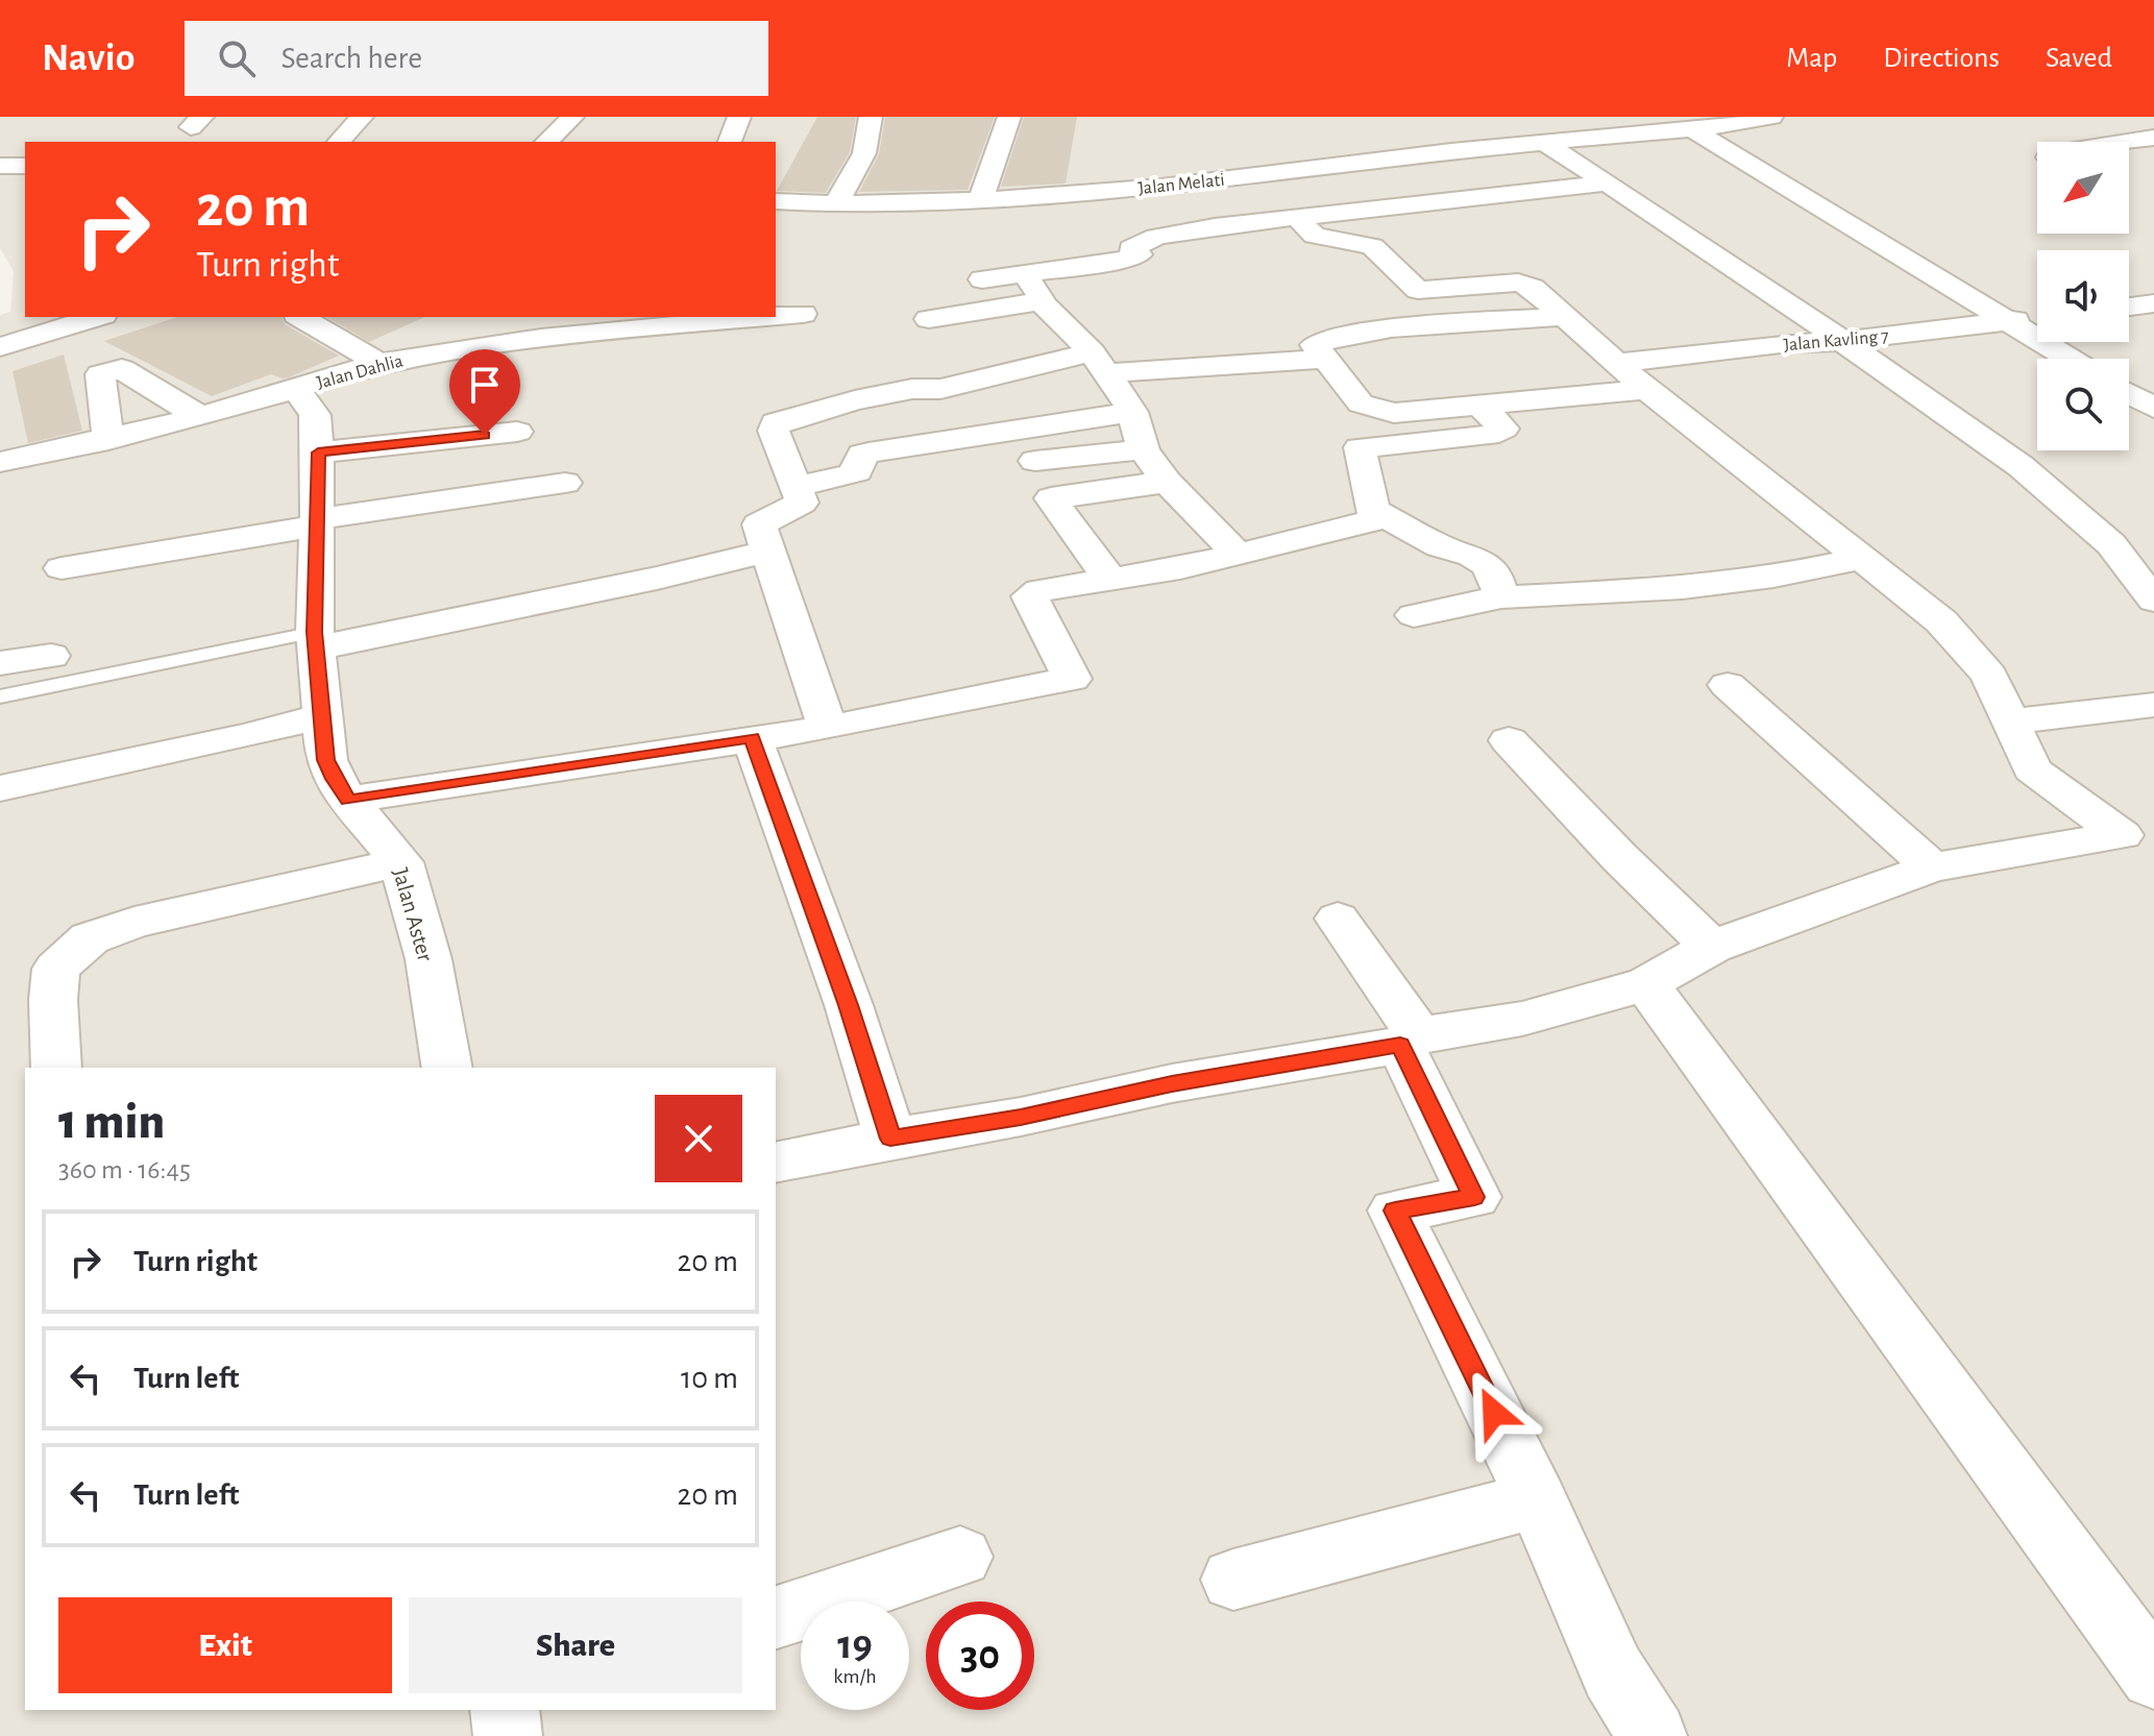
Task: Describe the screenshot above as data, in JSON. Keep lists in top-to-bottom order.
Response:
{
  "streets": {
    "street": [
      "Jalan Melati",
      "Jalan Kavling 7",
      "Jalan Dahlia",
      "Jalan Aster"
    ]
  },
  "crossings": [
    ["Jalan Dahlia", "Jalan Aster"]
  ],
  "north": "bottom left",
  "page": {
    "header": "Navio",
    "search": "Search here",
    "nav": ["Map", "Directions", "Saved"],
    "turn": ["20 m", "Turn right"],
    "heading": ["1 min", "360 m · 16:45"],
    "list": [
      {
        "name": "Turn right",
        "value": "20 m"
      },
      {
        "name": "Turn left",
        "value": "10 m"
      },
      {
        "name": "Turn left",
        "value": "20 m"
      }
    ],
    "buttons": ["Exit", "Share"],
    "speed": "19 km/h",
    "limit": "30"
  }
}
